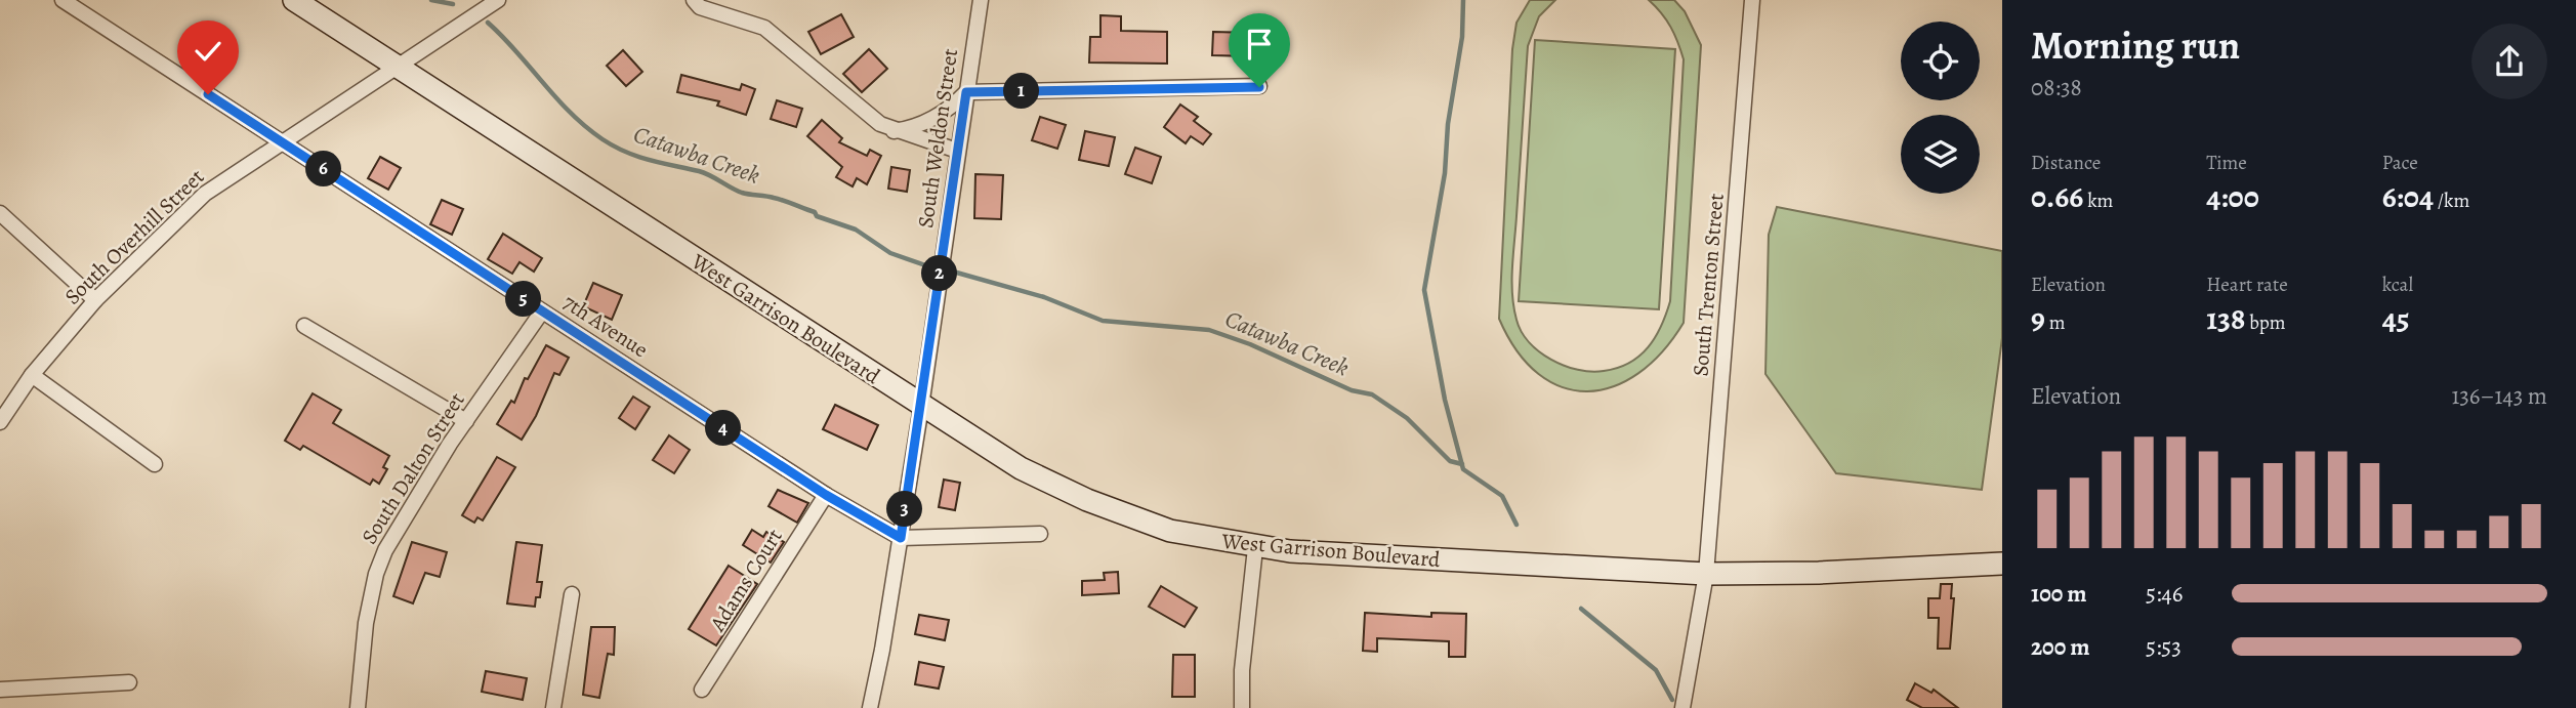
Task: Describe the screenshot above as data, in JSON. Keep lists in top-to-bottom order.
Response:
{
  "streets": {
    "main road": ["West Garrison Boulevard"],
    "street": [
      "South Weldon Street",
      "South Overhill Street",
      "South Trenton Street",
      "7th Avenue",
      "South Dalton Street",
      "Adams Court"
    ]
  },
  "crossings": [
    ["South Weldon Street", "West Garrison Boulevard"],
    ["South Weldon Street", "7th Avenue"],
    ["South Overhill Street", "West Garrison Boulevard"],
    ["South Overhill Street", "7th Avenue"],
    ["South Trenton Street", "West Garrison Boulevard"],
    ["7th Avenue", "South Dalton Street"],
    ["7th Avenue", "Adams Court"]
  ],
  "water": ["Catawba Creek"],
  "page": {
    "heading": ["Morning run", "08:38"],
    "pins": [
      "1",
      "6",
      "2",
      "5",
      "4",
      "3"
    ],
    "stats": [
      ["Distance", "0.66 km"],
      ["Time", "4:00"],
      ["Pace", "6:04 /km"],
      ["Elevation", "9 m"],
      ["Heart rate", "138 bpm"],
      ["kcal", "45"]
    ],
    "chart": ["Elevation", "136–143 m"],
    "list": [
      {
        "name": "100 m",
        "note": "5:46"
      },
      {
        "name": "200 m",
        "note": "5:53"
      }
    ]
  }
}
